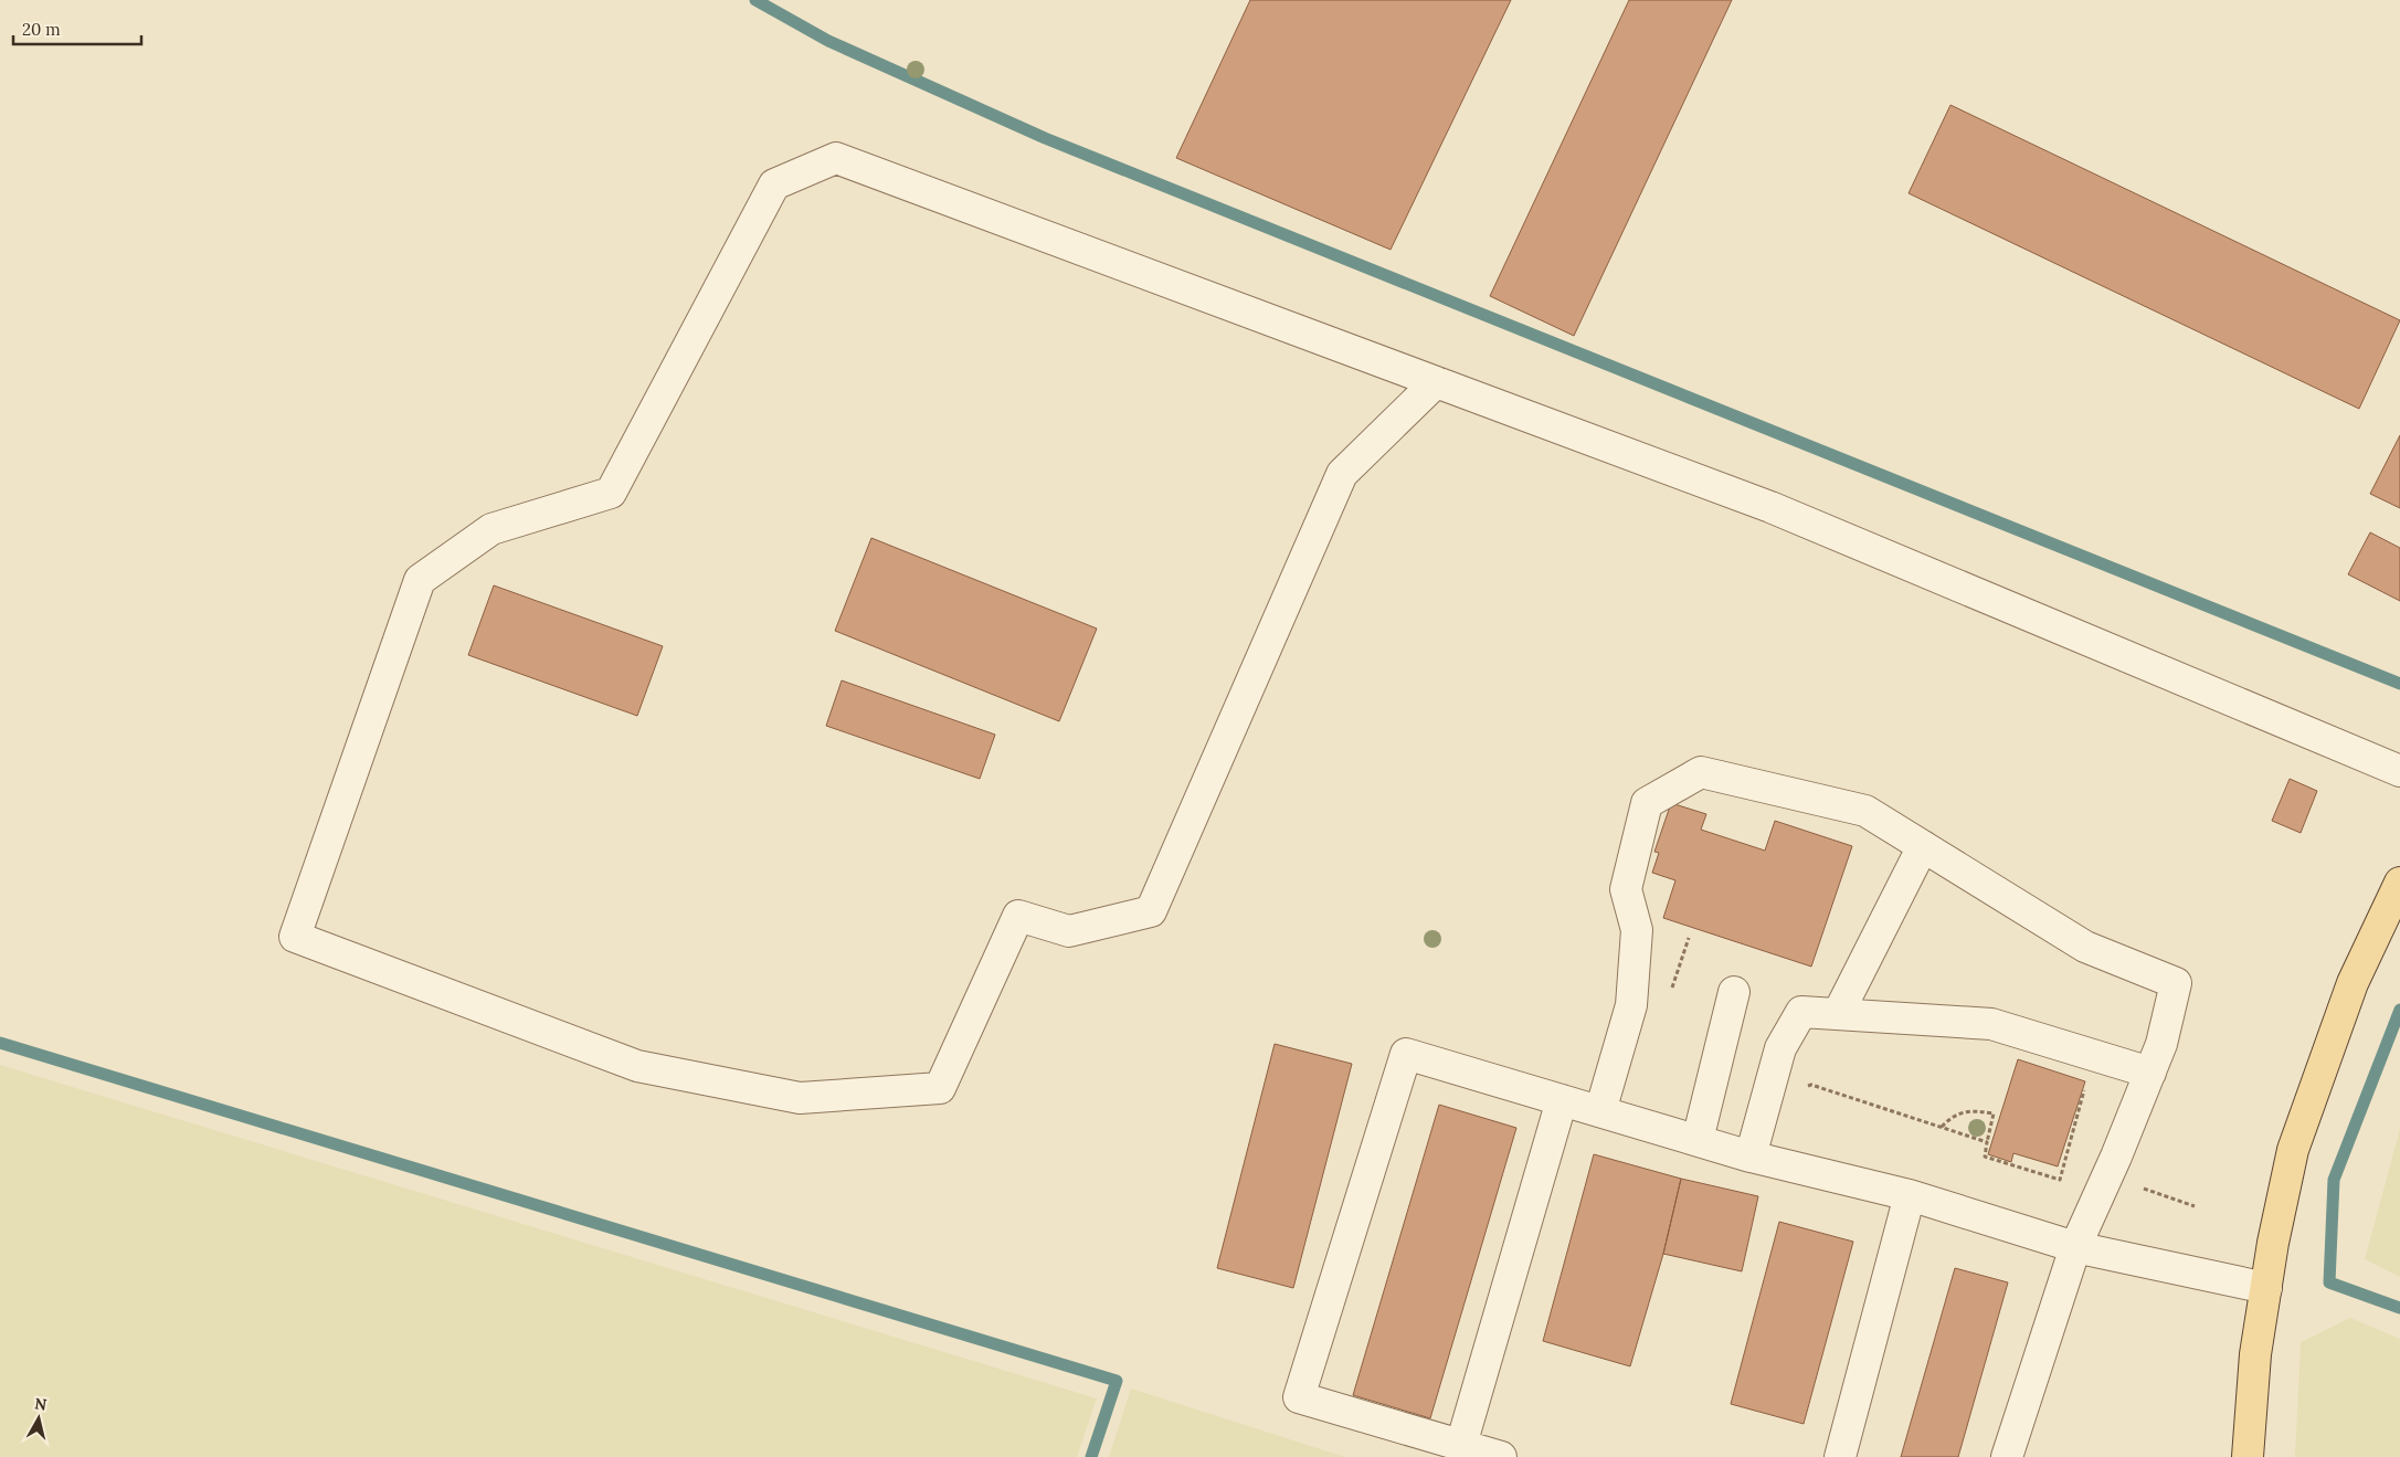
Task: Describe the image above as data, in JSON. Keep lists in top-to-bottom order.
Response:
{
  "scale_bar": "20 m",
  "north": "top"
}
